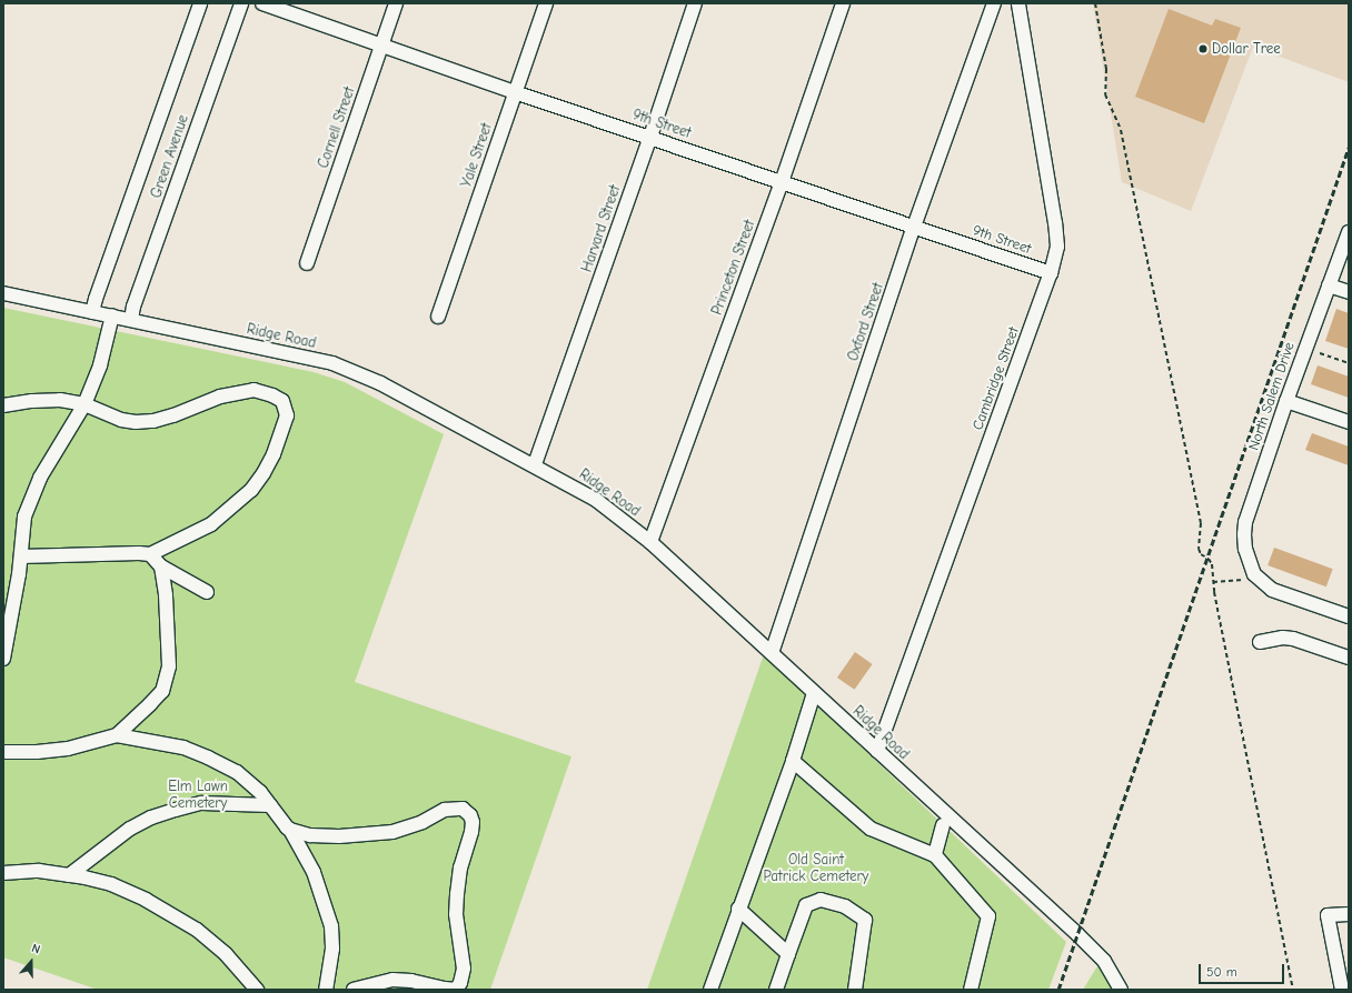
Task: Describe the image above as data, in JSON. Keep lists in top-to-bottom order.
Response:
{
  "streets": {
    "street": [
      "9th Street",
      "Cornell Street",
      "Yale Street",
      "Green Avenue",
      "Harvard Street",
      "Princeton Street",
      "Oxford Street",
      "Ridge Road",
      "Cambridge Street",
      "North Salem Drive"
    ]
  },
  "crossings": [
    ["9th Street", "Cornell Street"],
    ["9th Street", "Yale Street"],
    ["9th Street", "Harvard Street"],
    ["9th Street", "Princeton Street"],
    ["9th Street", "Oxford Street"],
    ["9th Street", "Cambridge Street"],
    ["Green Avenue", "Ridge Road"],
    ["Harvard Street", "Ridge Road"],
    ["Princeton Street", "Ridge Road"],
    ["Oxford Street", "Ridge Road"],
    ["Ridge Road", "Cambridge Street"]
  ],
  "parks": ["Elm Lawn Cemetery", "Old Saint Patrick Cemetery"],
  "places": ["Dollar Tree"],
  "scale_bar": "50 m",
  "north": "top"
}
